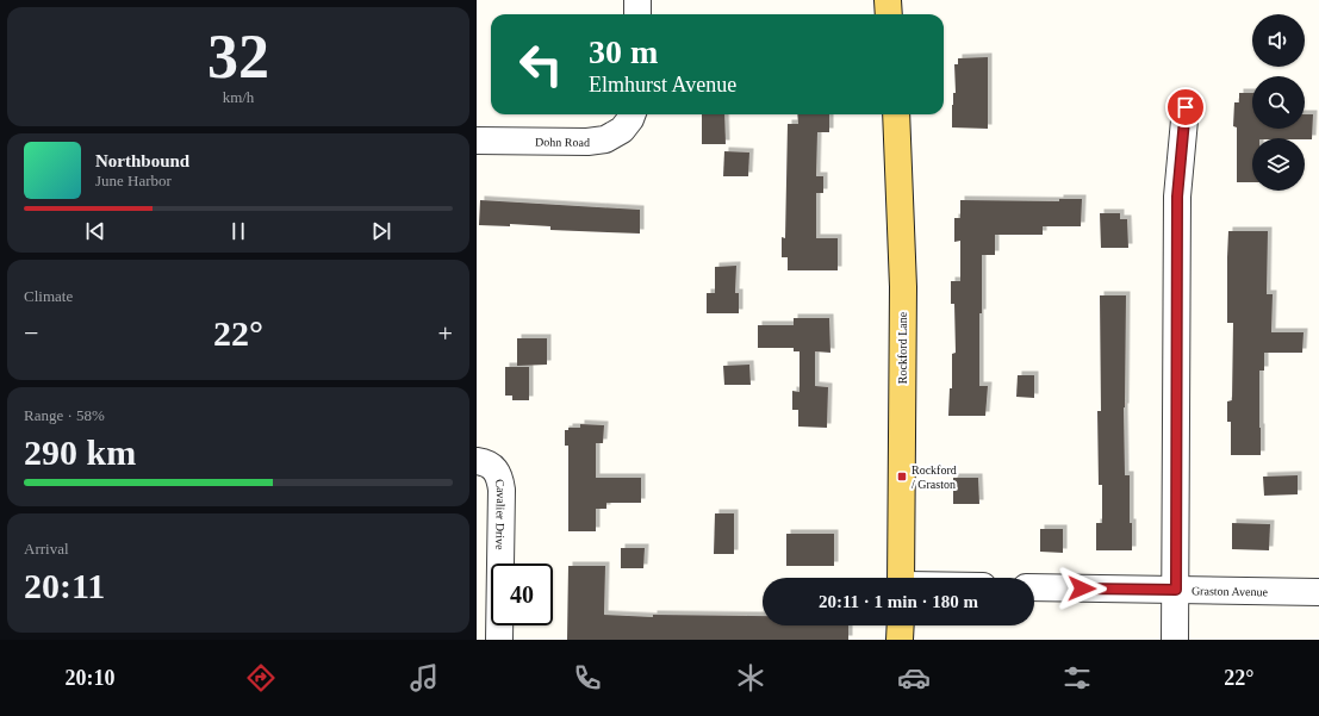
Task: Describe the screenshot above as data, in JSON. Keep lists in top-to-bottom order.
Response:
{
  "streets": {
    "main road": ["Rockford Lane"],
    "street": ["Dohn Road", "Cavalier Drive", "Graston Avenue"]
  },
  "places": {
    "transit": ["Rockford / Graston"]
  },
  "page": {
    "tile": [
      ["32", "km/h"],
      "Climate",
      ["Range · 58%", "290 km"],
      ["Arrival", "20:11"]
    ],
    "turn": ["30 m", "Elmhurst Avenue"],
    "song": ["Northbound", "June Harbor"],
    "heat": ["−", "22°", "+"],
    "limit": "40",
    "trip": "20:11 · 1 min · 180 m",
    "tabs": ["20:10", "22°"]
  }
}
